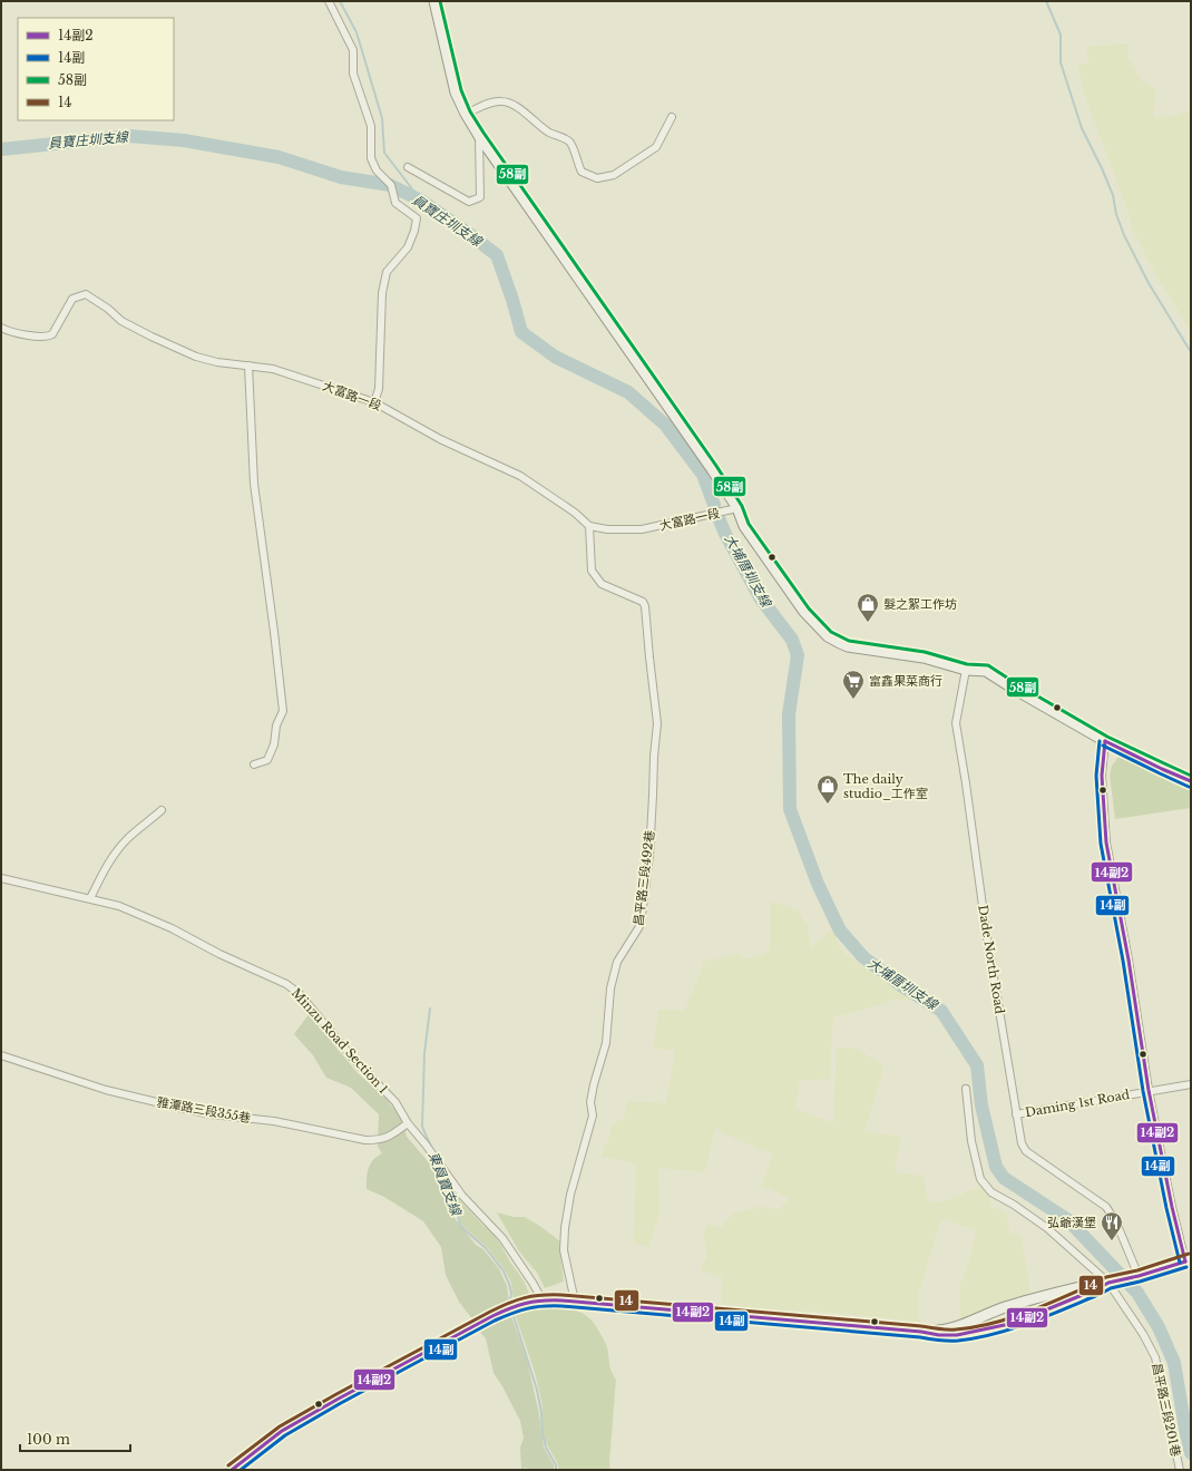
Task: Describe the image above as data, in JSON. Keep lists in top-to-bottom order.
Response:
{
  "streets": {
    "street": [
      "大富路一段",
      "昌平路三段492巷",
      "Dade North Road",
      "Minzu Road Section 1",
      "Daming 1st Road",
      "雅潭路三段355巷",
      "昌平路三段201巷"
    ]
  },
  "crossings": [
    ["大富路一段", "昌平路三段492巷"],
    ["Dade North Road", "Daming 1st Road"],
    ["Minzu Road Section 1", "雅潭路三段355巷"]
  ],
  "water": ["員寶庄圳支線", "大埔厝圳支線", "東員寶支線"],
  "places": {
    "shop": ["髮之絮工作坊", "The daily studio_工作室"],
    "supermarket": ["富鑫果菜商行"],
    "restaurant": ["弘爺漢堡"]
  },
  "lines": [
    "transit line 58副",
    "transit line 14副2",
    "transit line 14副",
    "transit line 14"
  ],
  "legend": [
    "14副2",
    "14副",
    "58副",
    "14"
  ],
  "scale_bar": "100 m"
}
